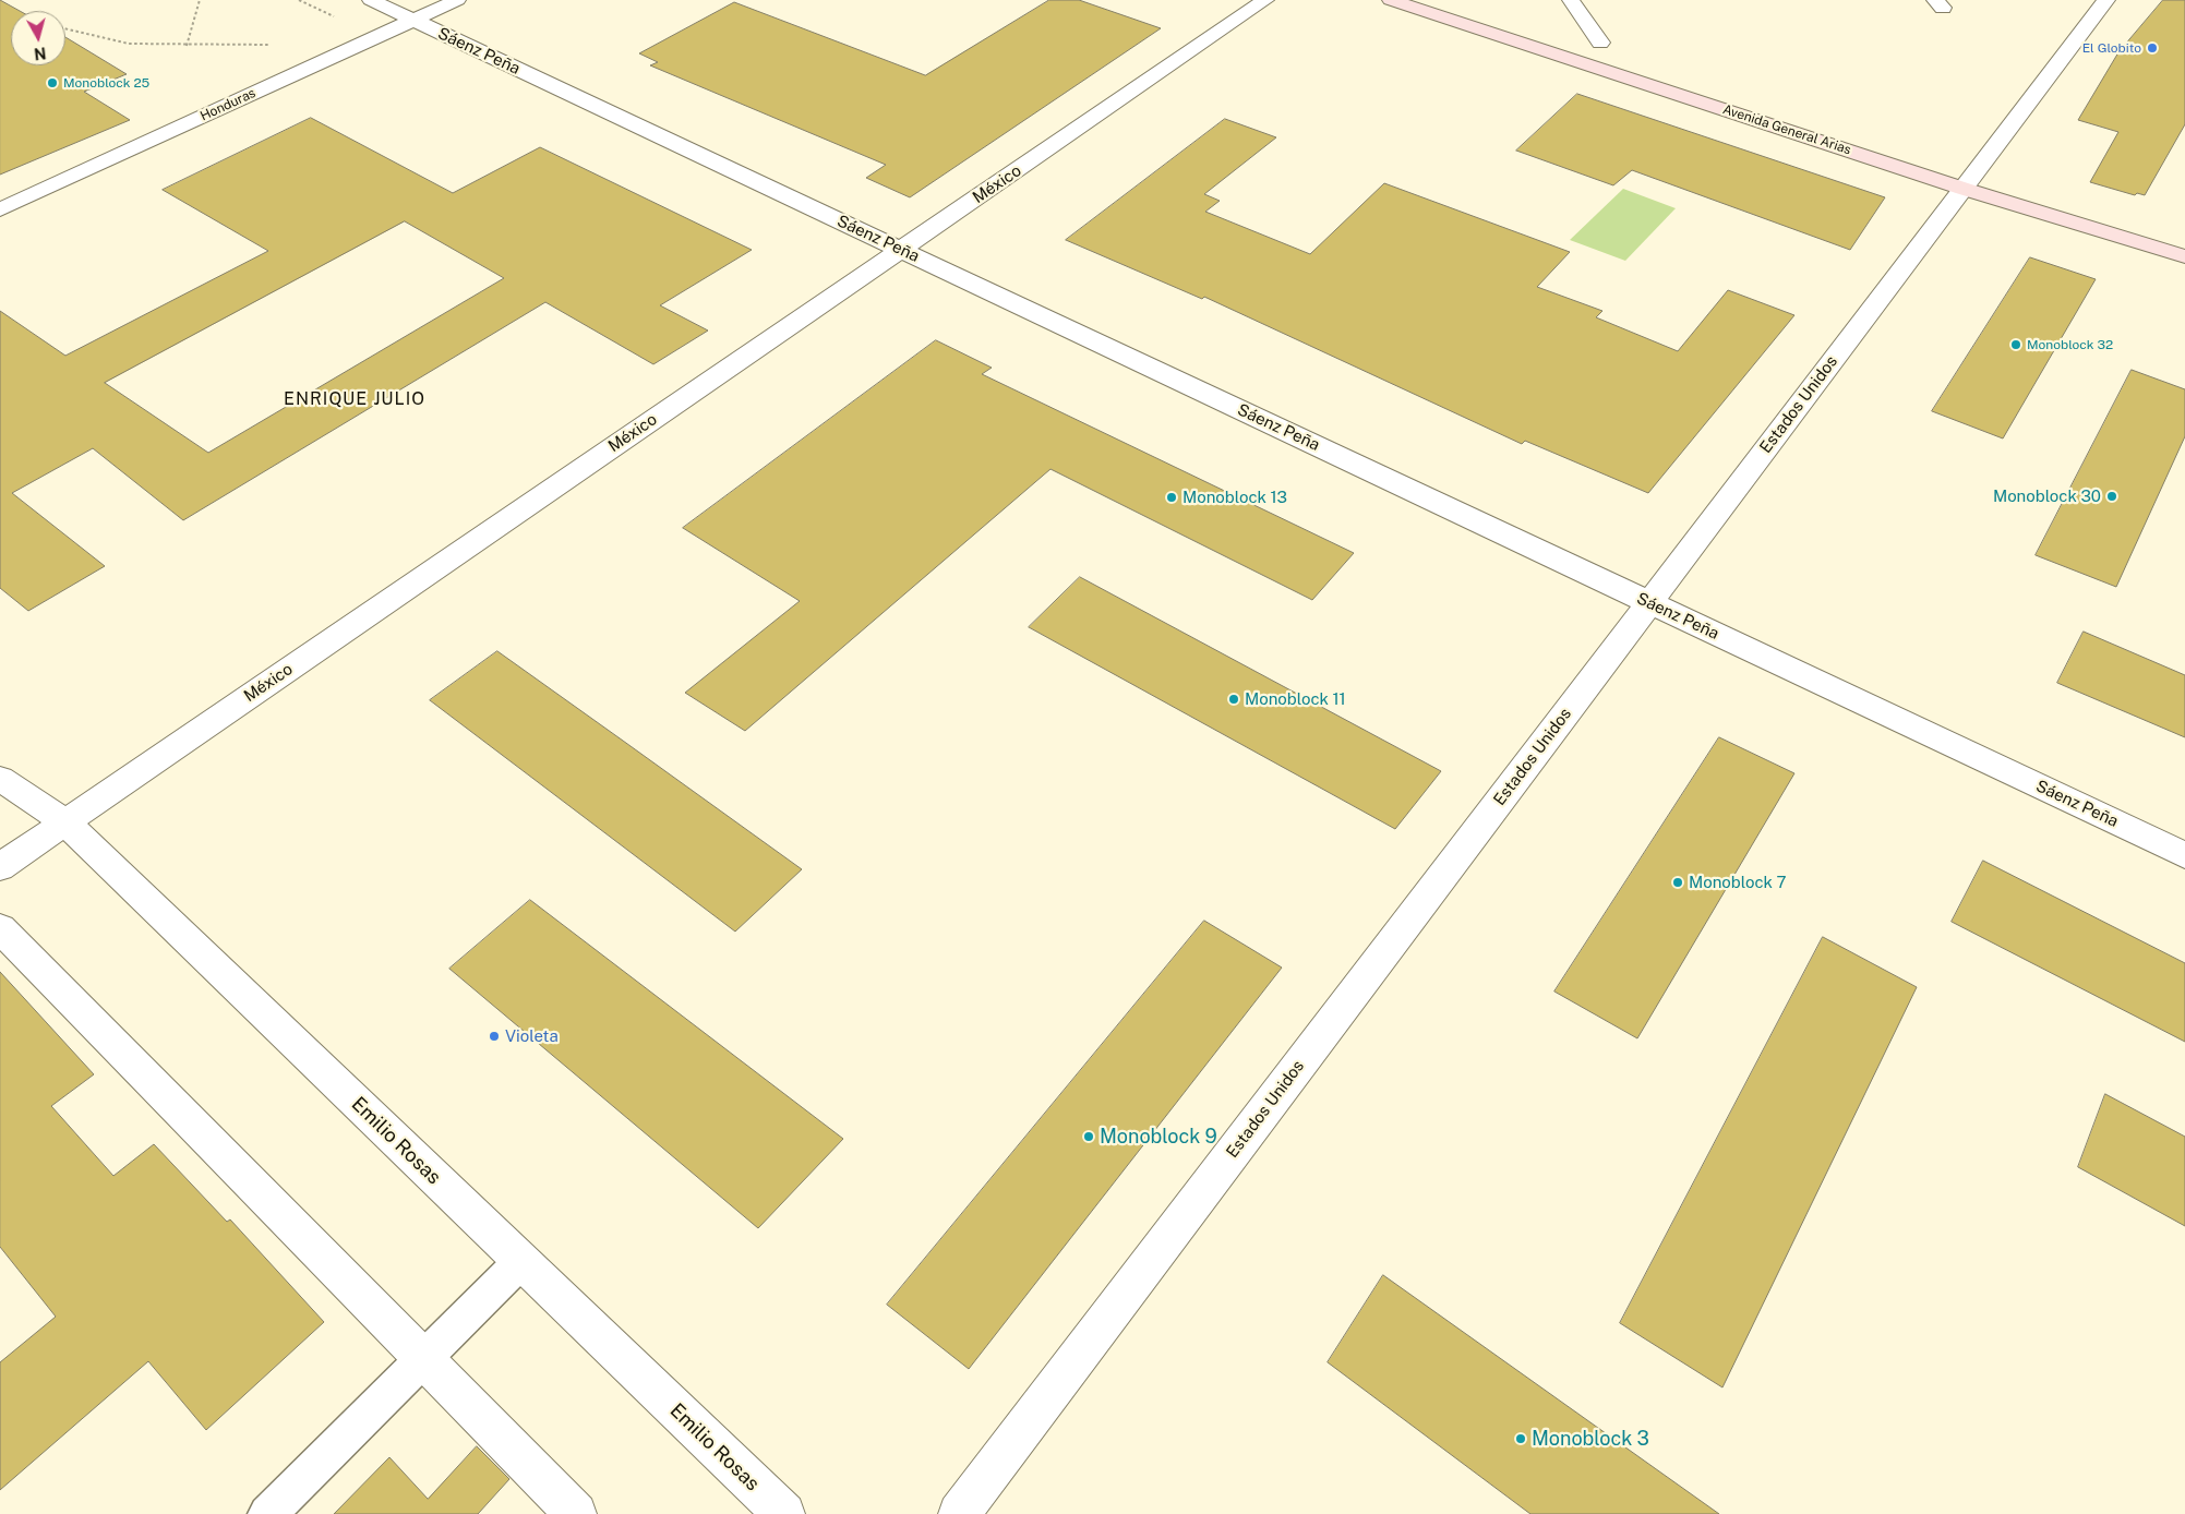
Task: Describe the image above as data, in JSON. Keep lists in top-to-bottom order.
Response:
{
  "streets": {
    "main road": ["Avenida General Arias"],
    "street": [
      "Sáenz Peña",
      "Honduras",
      "México",
      "Estados Unidos",
      "Emilio Rosas"
    ]
  },
  "crossings": [
    ["Sáenz Peña", "Honduras"],
    ["Sáenz Peña", "México"],
    ["Sáenz Peña", "Estados Unidos"],
    ["Avenida General Arias", "Estados Unidos"],
    ["México", "Emilio Rosas"]
  ],
  "districts": ["ENRIQUE JULIO"],
  "places": [
    "El Globito",
    "Monoblock 25",
    "Monoblock 32",
    "Monoblock 30",
    "Monoblock 13",
    "Monoblock 11",
    "Monoblock 7",
    "Violeta",
    "Monoblock 9",
    "Monoblock 3"
  ],
  "north": "bottom"
}
